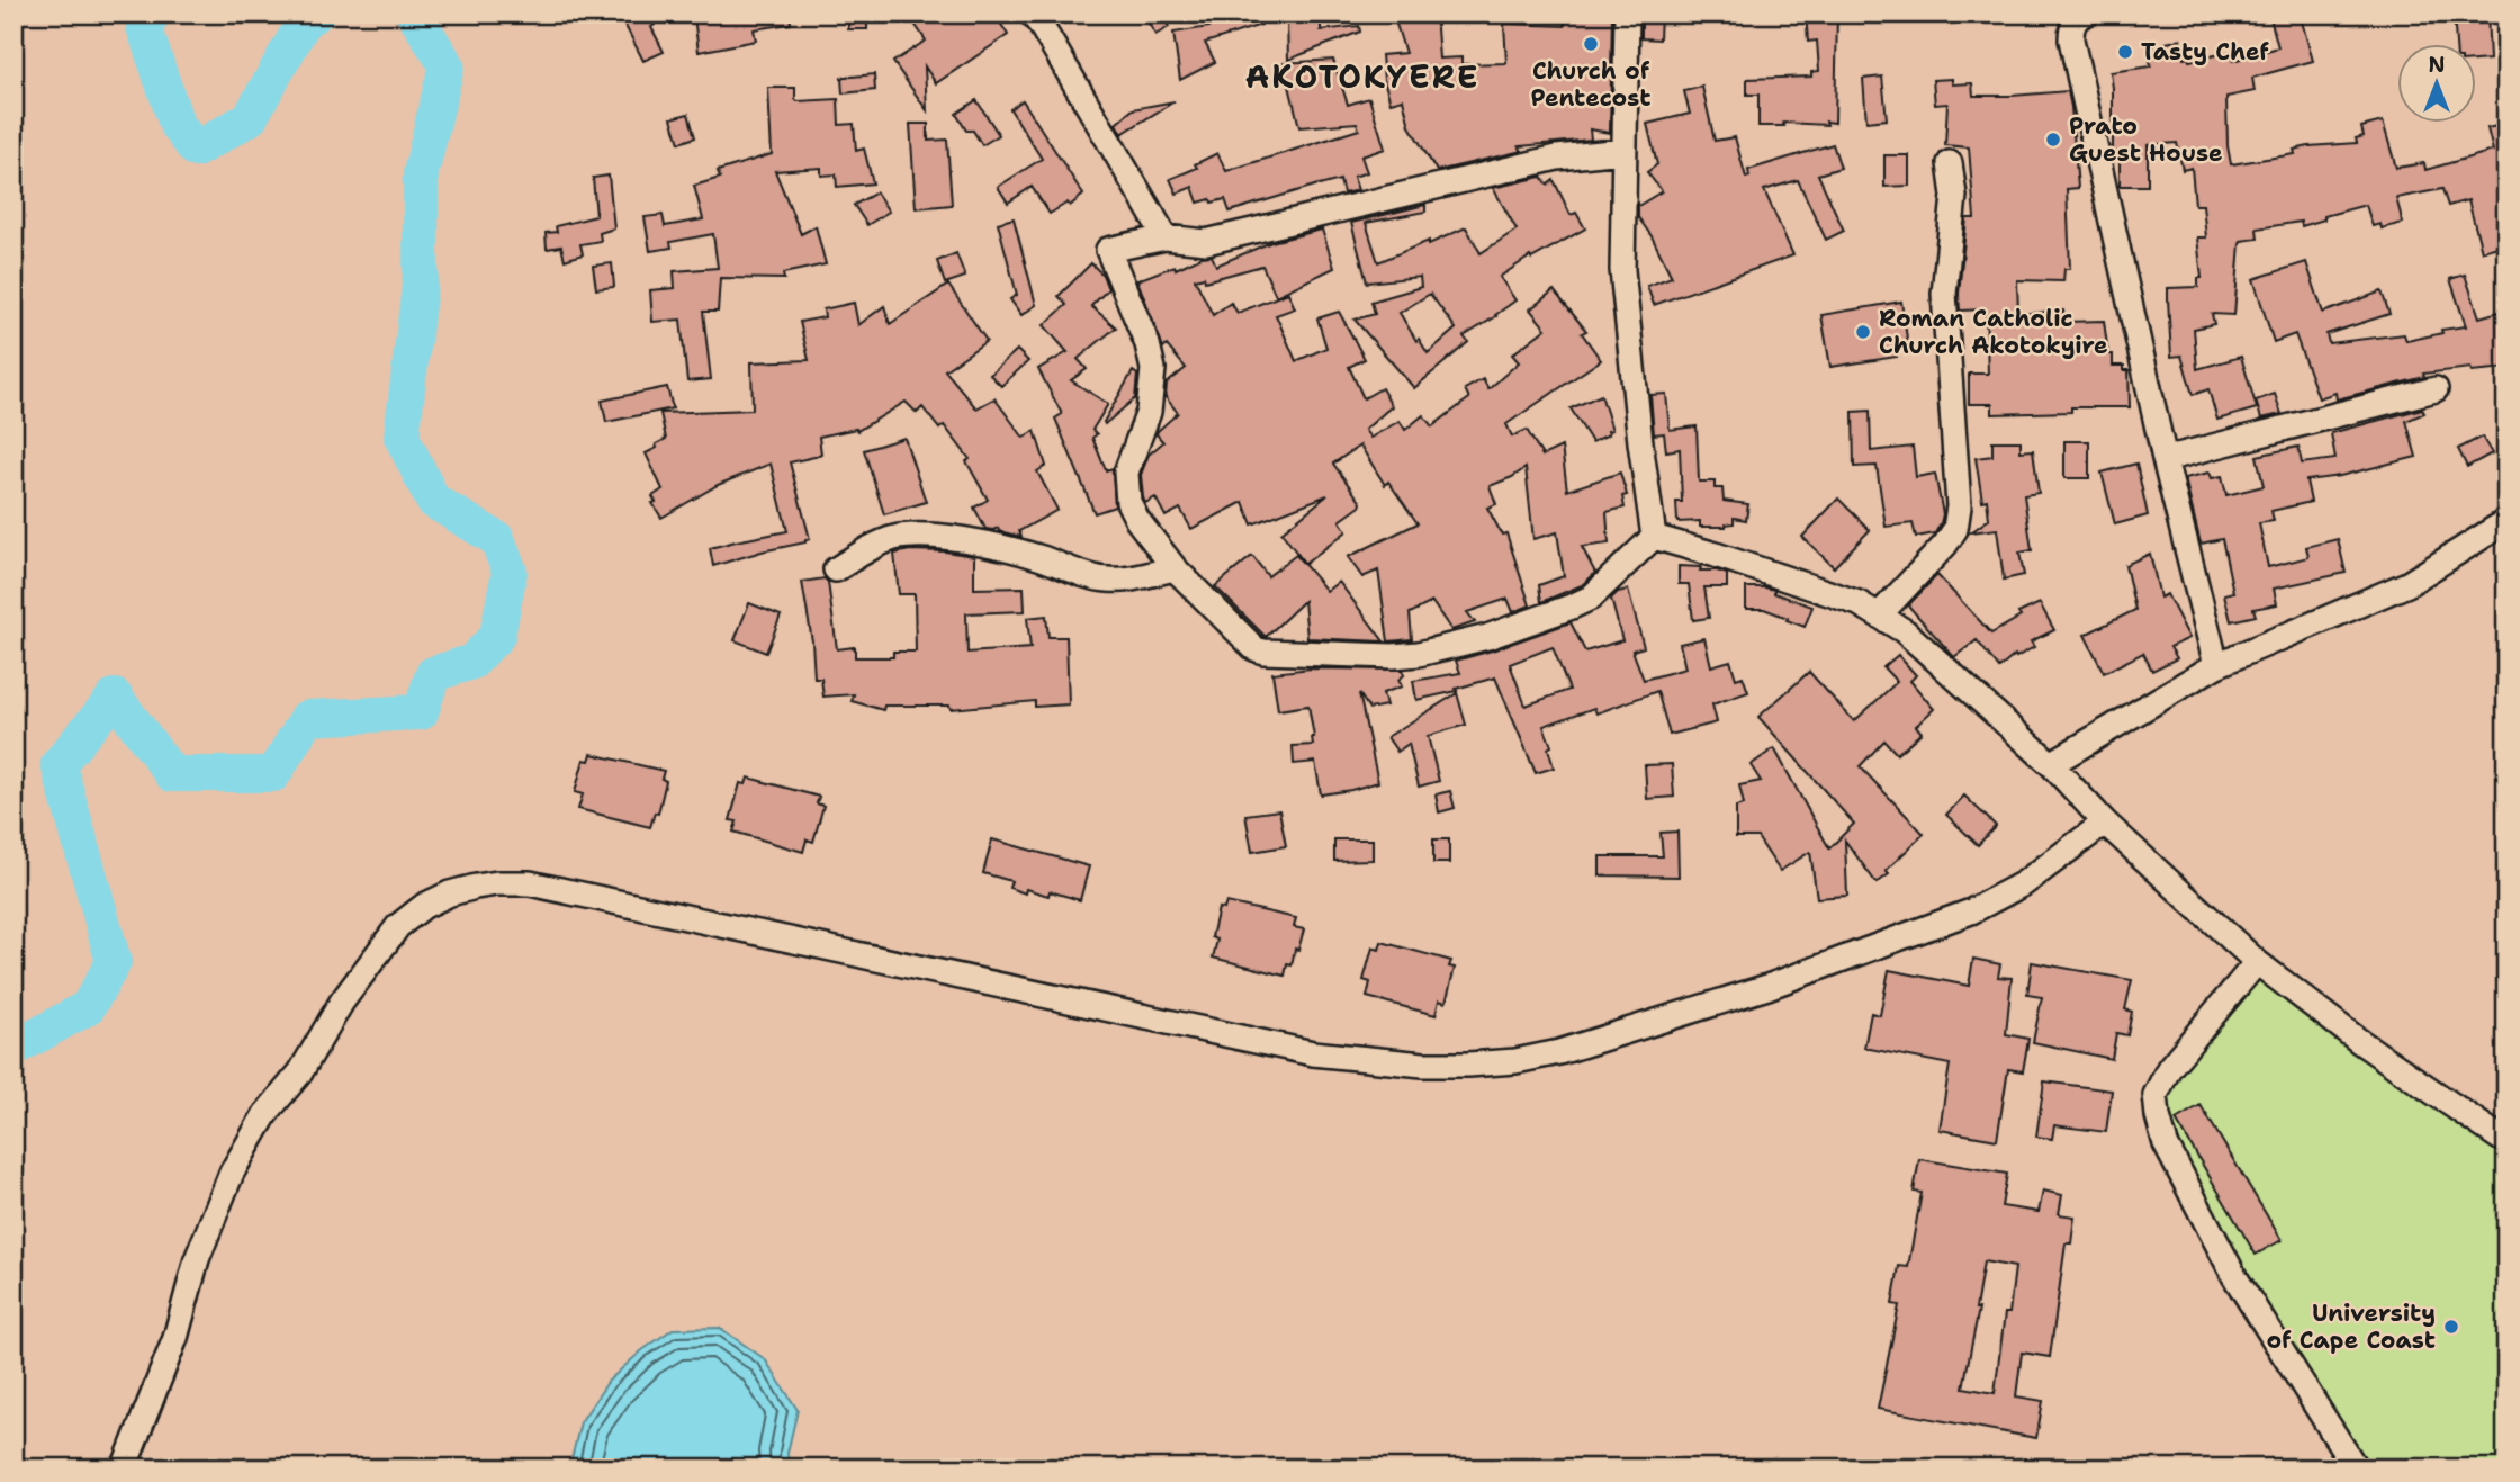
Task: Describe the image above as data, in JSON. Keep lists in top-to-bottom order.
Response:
{
  "districts": ["AKOTOKYERE"],
  "places": [
    "Church of Pentecost",
    "Tasty Chef",
    "Prato Guest House",
    "Roman Catholic Church Akotokyire",
    "University of Cape Coast"
  ],
  "north": "top"
}
